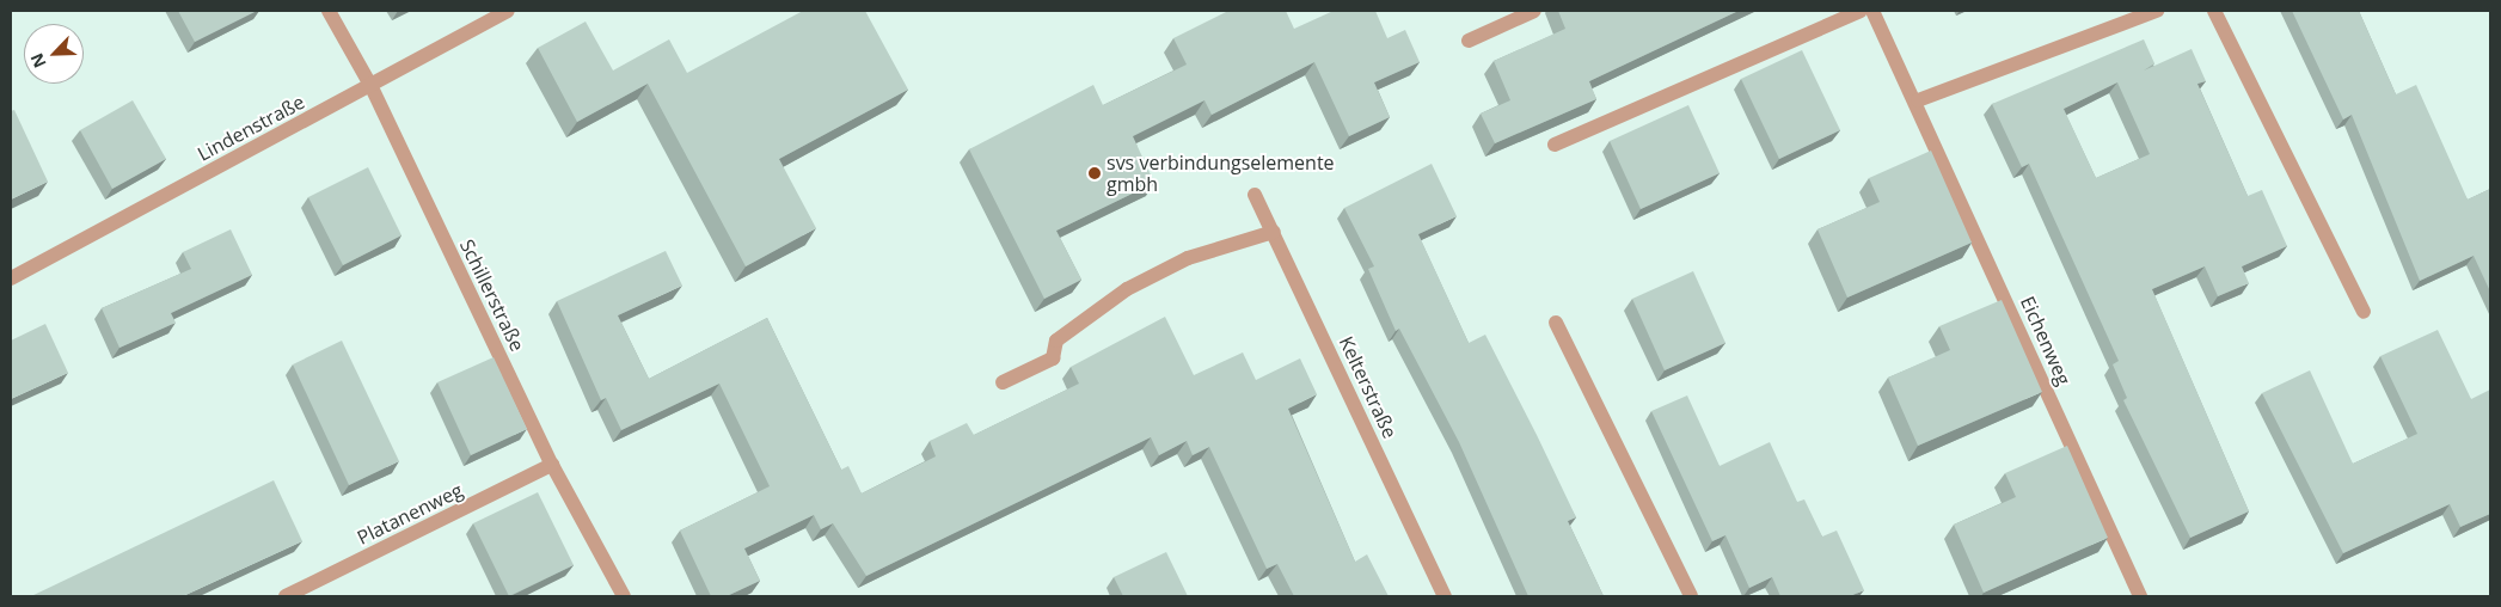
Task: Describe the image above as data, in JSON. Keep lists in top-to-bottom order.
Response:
{
  "streets": {
    "street": [
      "Lindenstraße",
      "Schillerstraße",
      "Eichenweg",
      "Kelterstraße",
      "Platanenweg"
    ]
  },
  "crossings": [
    ["Lindenstraße", "Schillerstraße"],
    ["Schillerstraße", "Platanenweg"]
  ],
  "places": ["svs verbindungselemente gmbh"],
  "north": "bottom left"
}
